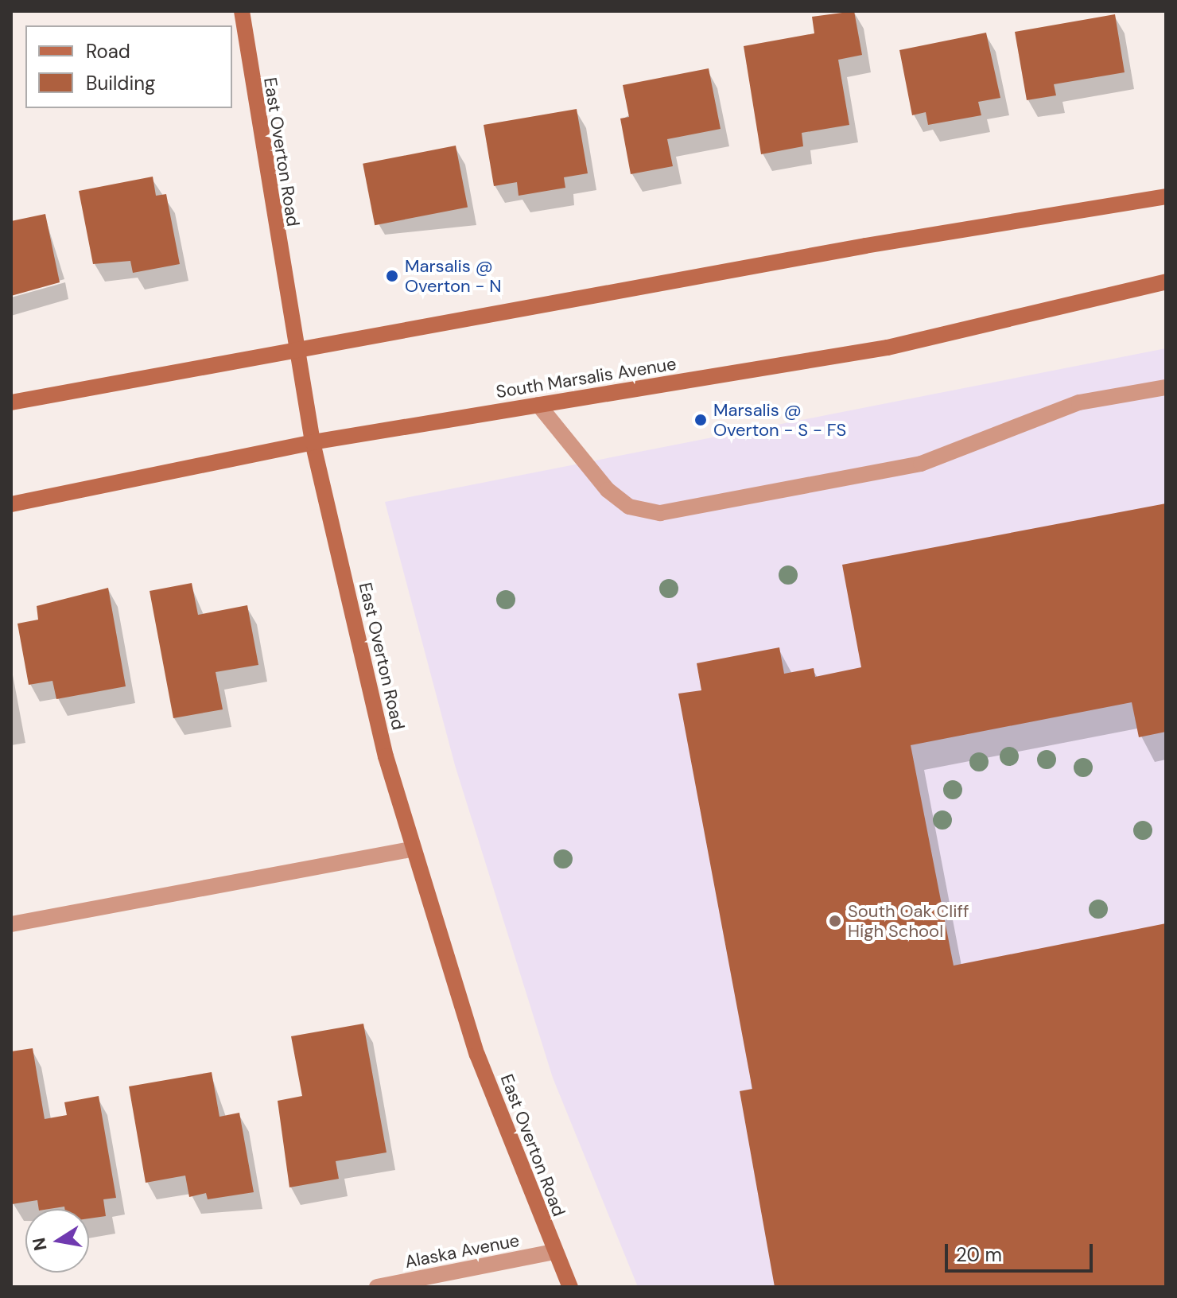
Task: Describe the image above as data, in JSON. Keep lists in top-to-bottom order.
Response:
{
  "streets": {
    "main road": ["East Overton Road", "South Marsalis Avenue"],
    "street": ["Alaska Avenue"]
  },
  "crossings": [
    ["East Overton Road", "South Marsalis Avenue"],
    ["East Overton Road", "Alaska Avenue"]
  ],
  "places": ["Marsalis @ Overton - N", "Marsalis @ Overton - S - FS", "South Oak Cliff High School"],
  "legend": ["Road", "Building"],
  "scale_bar": "20 m",
  "north": "left"
}
